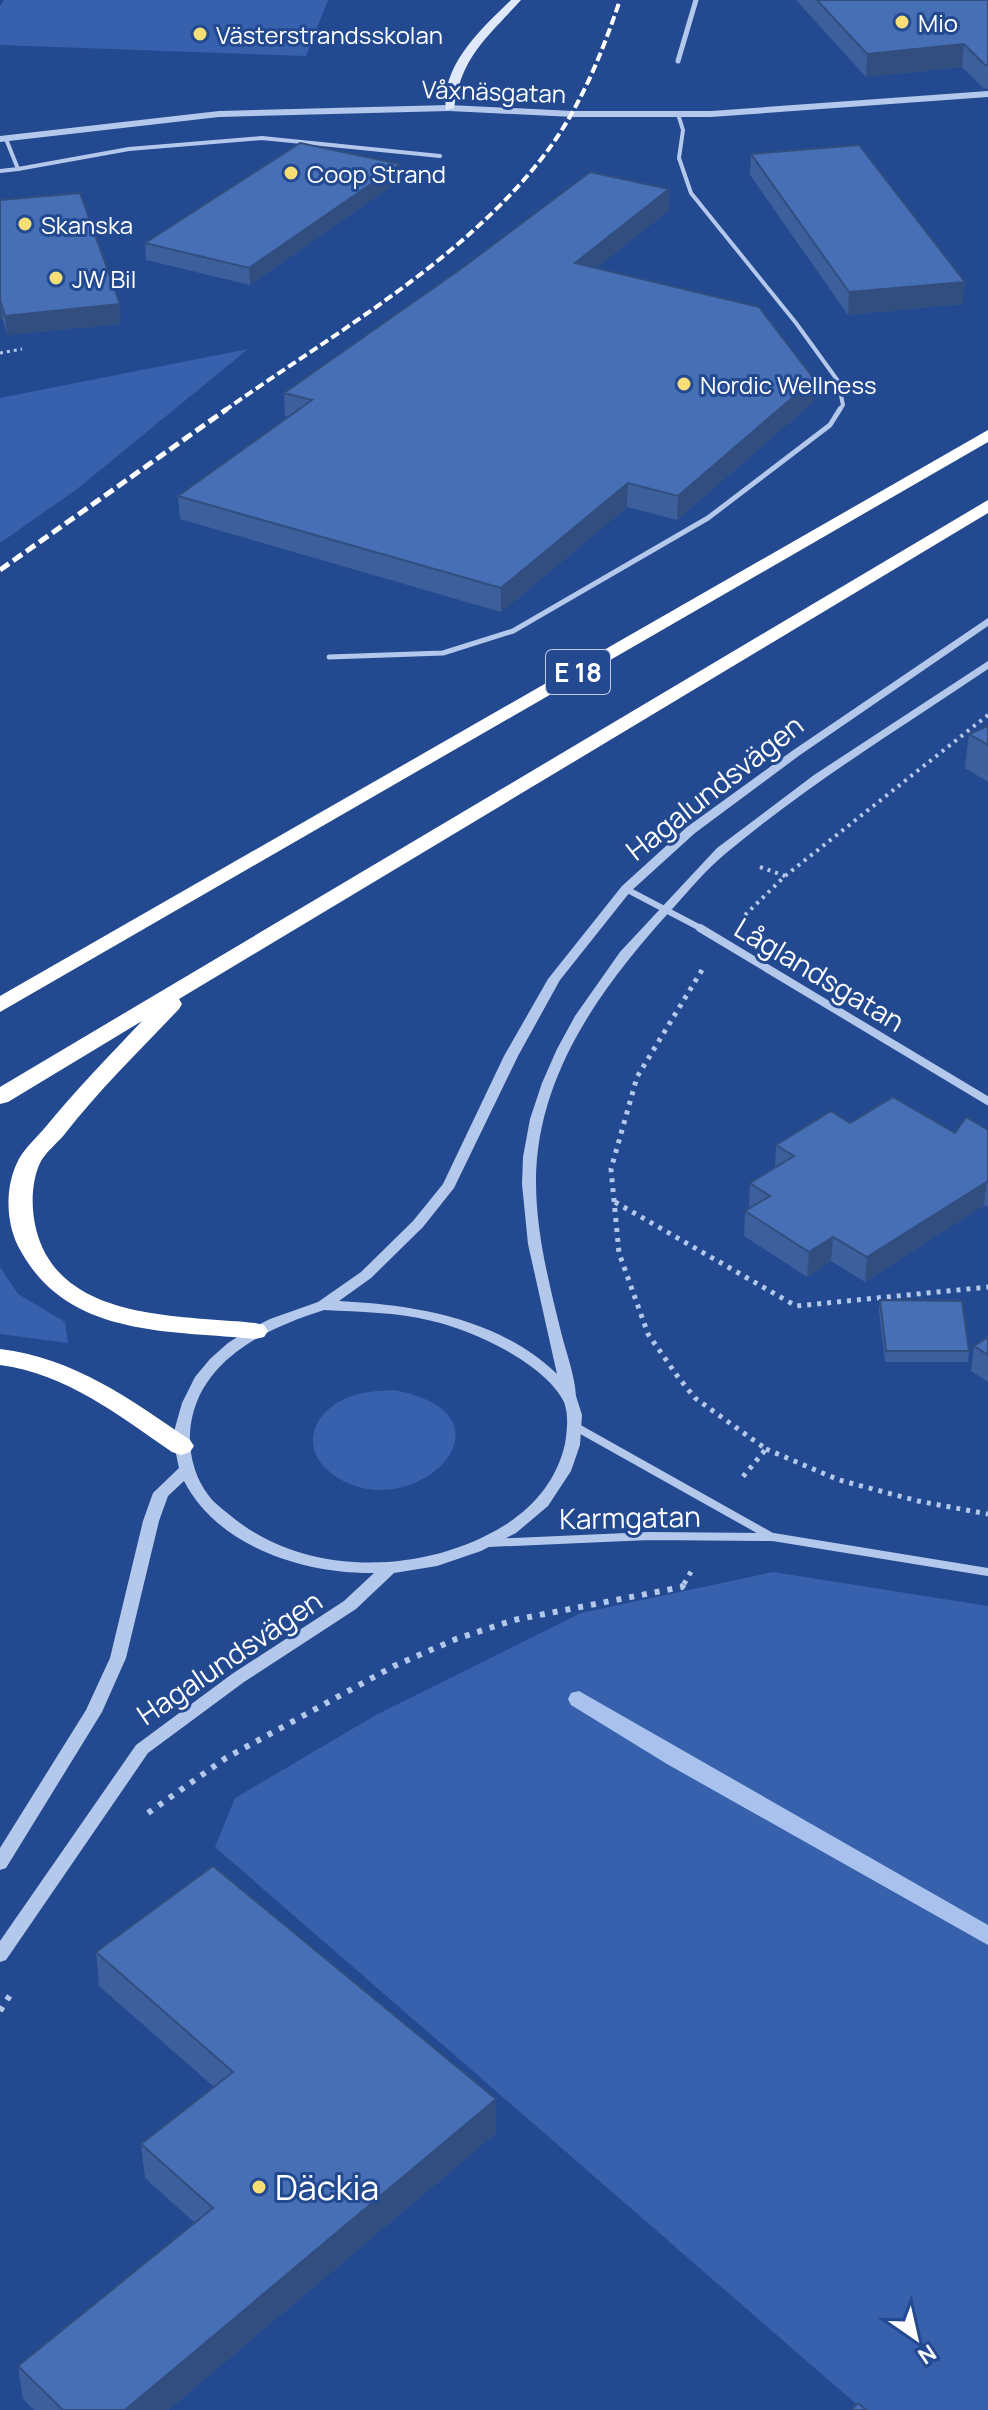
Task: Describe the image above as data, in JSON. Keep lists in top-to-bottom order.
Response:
{
  "streets": {
    "highway": ["E 18"],
    "street": [
      "Våxnäsgatan",
      "Hagalundsvägen",
      "Låglandsgatan",
      "Karmgatan"
    ]
  },
  "crossings": [
    ["Hagalundsvägen", "Låglandsgatan"],
    ["Hagalundsvägen", "Karmgatan"]
  ],
  "places": [
    "Mio",
    "Västerstrandsskolan",
    "Coop Strand",
    "Skanska",
    "JW Bil",
    "Nordic Wellness",
    "Däckia"
  ],
  "north": "bottom right"
}
